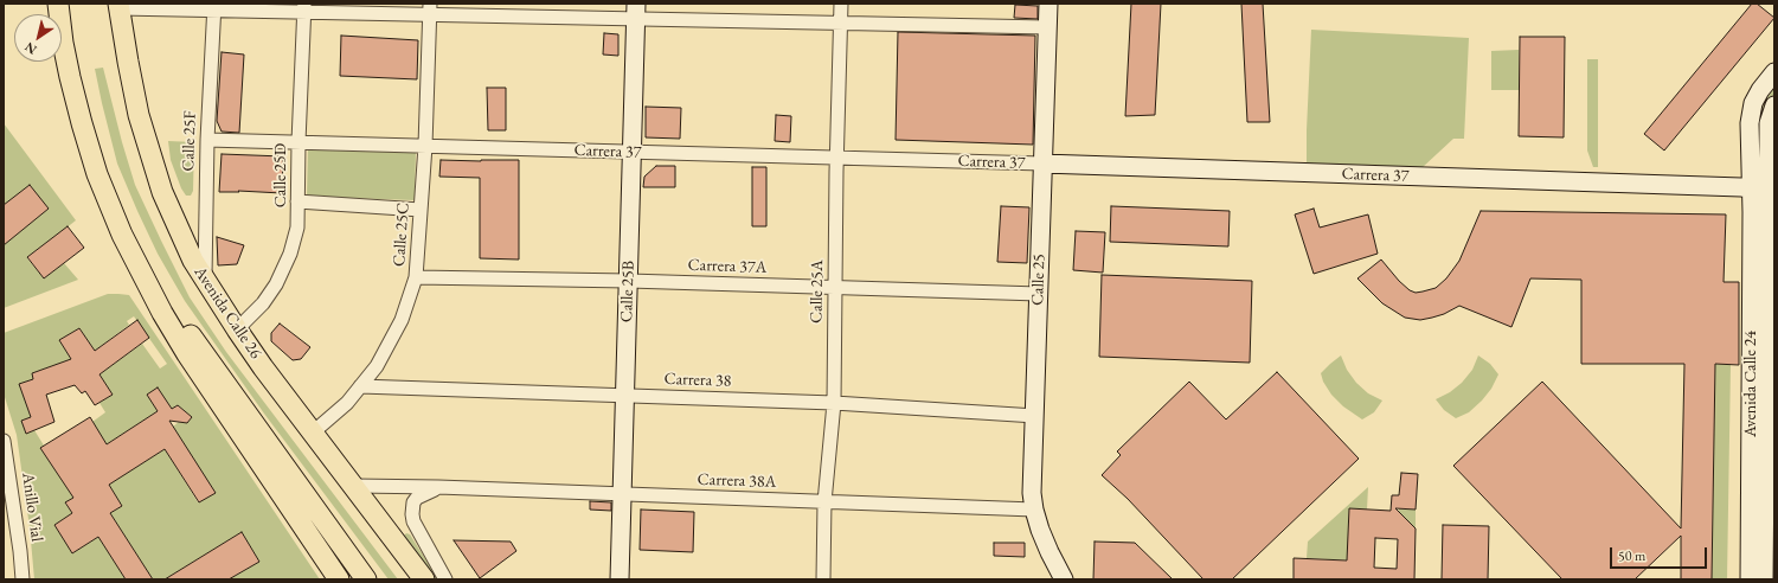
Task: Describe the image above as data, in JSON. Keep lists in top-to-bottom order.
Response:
{
  "streets": {
    "main road": ["Avenida Calle 26"],
    "street": [
      "Calle 25F",
      "Carrera 37",
      "Calle 25D",
      "Calle 25C",
      "Carrera 37A",
      "Calle 25",
      "Calle 25B",
      "Calle 25A",
      "Carrera 38",
      "Avenida Calle 24",
      "Carrera 38A",
      "Anillo Vial"
    ]
  },
  "crossings": [
    ["Calle 25F", "Carrera 37"],
    ["Calle 25F", "Avenida Calle 26"],
    ["Carrera 37", "Calle 25D"],
    ["Carrera 37", "Calle 25C"],
    ["Carrera 37", "Calle 25"],
    ["Carrera 37", "Calle 25B"],
    ["Carrera 37", "Calle 25A"],
    ["Carrera 37", "Avenida Calle 24"],
    ["Calle 25D", "Avenida Calle 26"],
    ["Calle 25C", "Carrera 37A"],
    ["Calle 25C", "Avenida Calle 26"],
    ["Calle 25C", "Carrera 38"],
    ["Carrera 37A", "Calle 25"],
    ["Carrera 37A", "Calle 25B"],
    ["Carrera 37A", "Calle 25A"],
    ["Calle 25", "Carrera 38"],
    ["Calle 25", "Carrera 38A"],
    ["Calle 25B", "Carrera 38"],
    ["Calle 25B", "Carrera 38A"],
    ["Calle 25A", "Carrera 38"],
    ["Calle 25A", "Carrera 38A"],
    ["Avenida Calle 26", "Carrera 38A"]
  ],
  "scale_bar": "50 m",
  "north": "bottom left"
}
